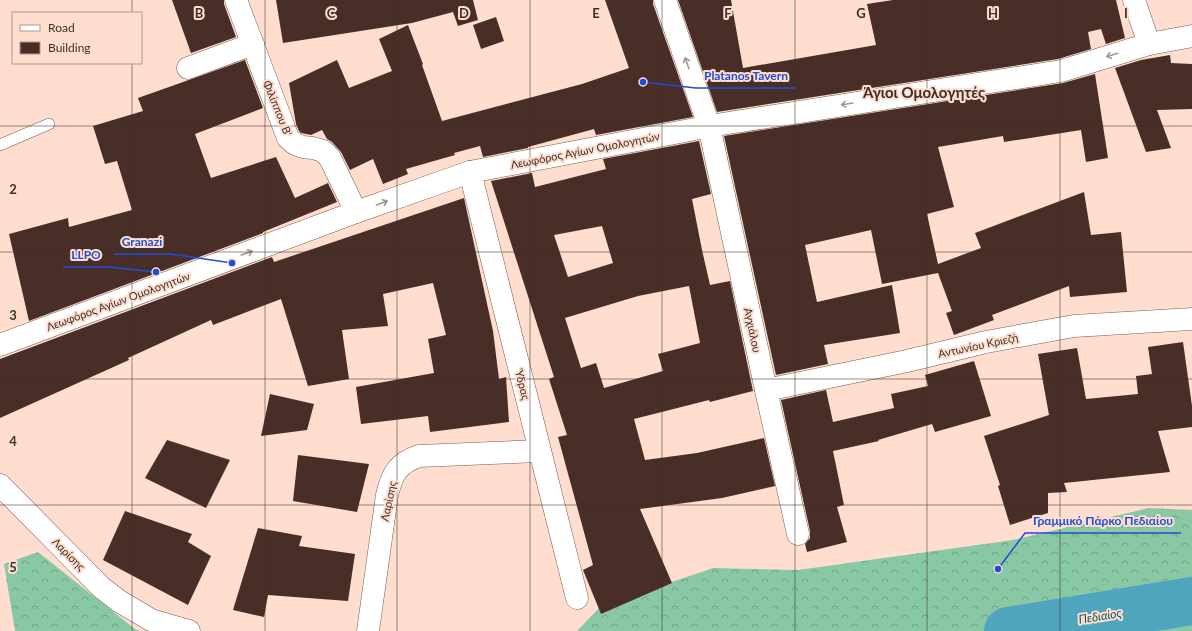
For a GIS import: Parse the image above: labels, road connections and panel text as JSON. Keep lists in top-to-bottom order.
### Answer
{
  "streets": {
    "street": [
      "Φιλίππου Β'",
      "Λεωφόρος Αγίων Ομολογητών",
      "Αγχιάλου",
      "Αντωνίου Κριεζή",
      "Ύδρας",
      "Λαρίσης"
    ]
  },
  "crossings": [
    ["Φιλίππου Β'", "Λεωφόρος Αγίων Ομολογητών"],
    ["Λεωφόρος Αγίων Ομολογητών", "Αγχιάλου"],
    ["Λεωφόρος Αγίων Ομολογητών", "Ύδρας"],
    ["Αγχιάλου", "Αντωνίου Κριεζή"],
    ["Ύδρας", "Λαρίσης"]
  ],
  "districts": ["Άγιοι Ομολογητές"],
  "water": ["Πεδιαίος"],
  "places": [
    "Platanos Tavern",
    "Granazi",
    "LLPO",
    "Γραμμικό Πάρκο Πεδιαίου"
  ],
  "legend": ["Road", "Building"],
  "grid": {
    "columns": [
      "B",
      "C",
      "D",
      "E",
      "F",
      "G",
      "H",
      "I"
    ],
    "rows": [
      "2",
      "3",
      "4",
      "5"
    ]
  }
}
